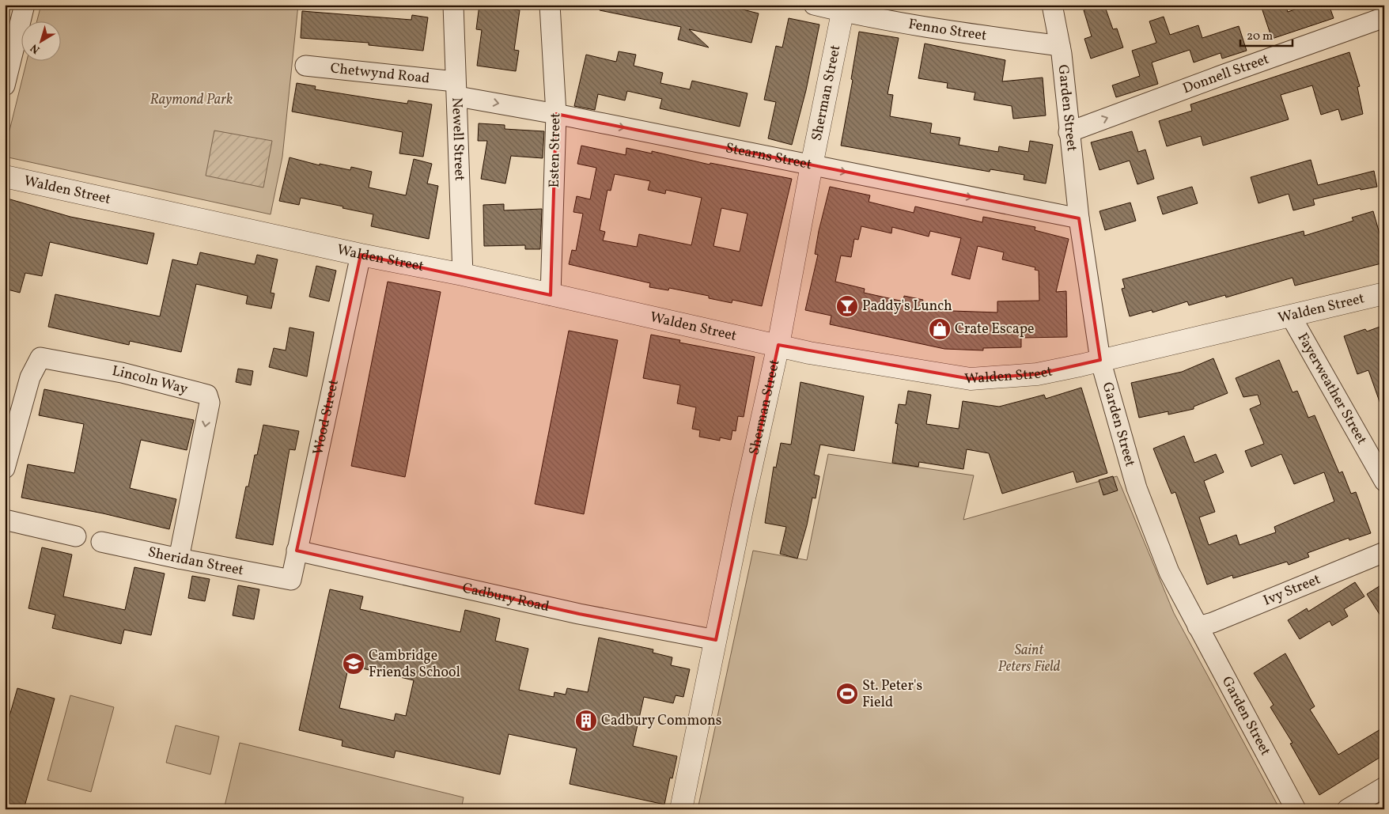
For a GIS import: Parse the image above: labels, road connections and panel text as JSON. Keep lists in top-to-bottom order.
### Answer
{
  "streets": {
    "street": [
      "Fenno Street",
      "Chetwynd Road",
      "Donnell Street",
      "Sherman Street",
      "Garden Street",
      "Newell Street",
      "Esten Street",
      "Stearns Street",
      "Walden Street",
      "Lincoln Way",
      "Fayerweather Street",
      "Wood Street",
      "Sheridan Street",
      "Ivy Street",
      "Cadbury Road"
    ]
  },
  "crossings": [
    ["Fenno Street", "Sherman Street"],
    ["Fenno Street", "Garden Street"],
    ["Chetwynd Road", "Newell Street"],
    ["Chetwynd Road", "Stearns Street"],
    ["Donnell Street", "Garden Street"],
    ["Sherman Street", "Stearns Street"],
    ["Sherman Street", "Walden Street"],
    ["Sherman Street", "Cadbury Road"],
    ["Garden Street", "Stearns Street"],
    ["Garden Street", "Walden Street"],
    ["Garden Street", "Ivy Street"],
    ["Newell Street", "Stearns Street"],
    ["Newell Street", "Walden Street"],
    ["Esten Street", "Stearns Street"],
    ["Esten Street", "Walden Street"],
    ["Walden Street", "Fayerweather Street"],
    ["Walden Street", "Wood Street"],
    ["Lincoln Way", "Sheridan Street"],
    ["Wood Street", "Sheridan Street"],
    ["Wood Street", "Cadbury Road"]
  ],
  "one_way": ["Donnell Street", "Stearns Street"],
  "parks": ["Raymond Park", "Saint Peters Field"],
  "places": {
    "bar": ["Paddy's Lunch"],
    "shop": ["Crate Escape"],
    "school or university": ["Cambridge Friends School"],
    "sports": ["St. Peter's Field"],
    "building": ["Cadbury Commons"]
  },
  "scale_bar": "20 m",
  "north": "bottom left"
}
